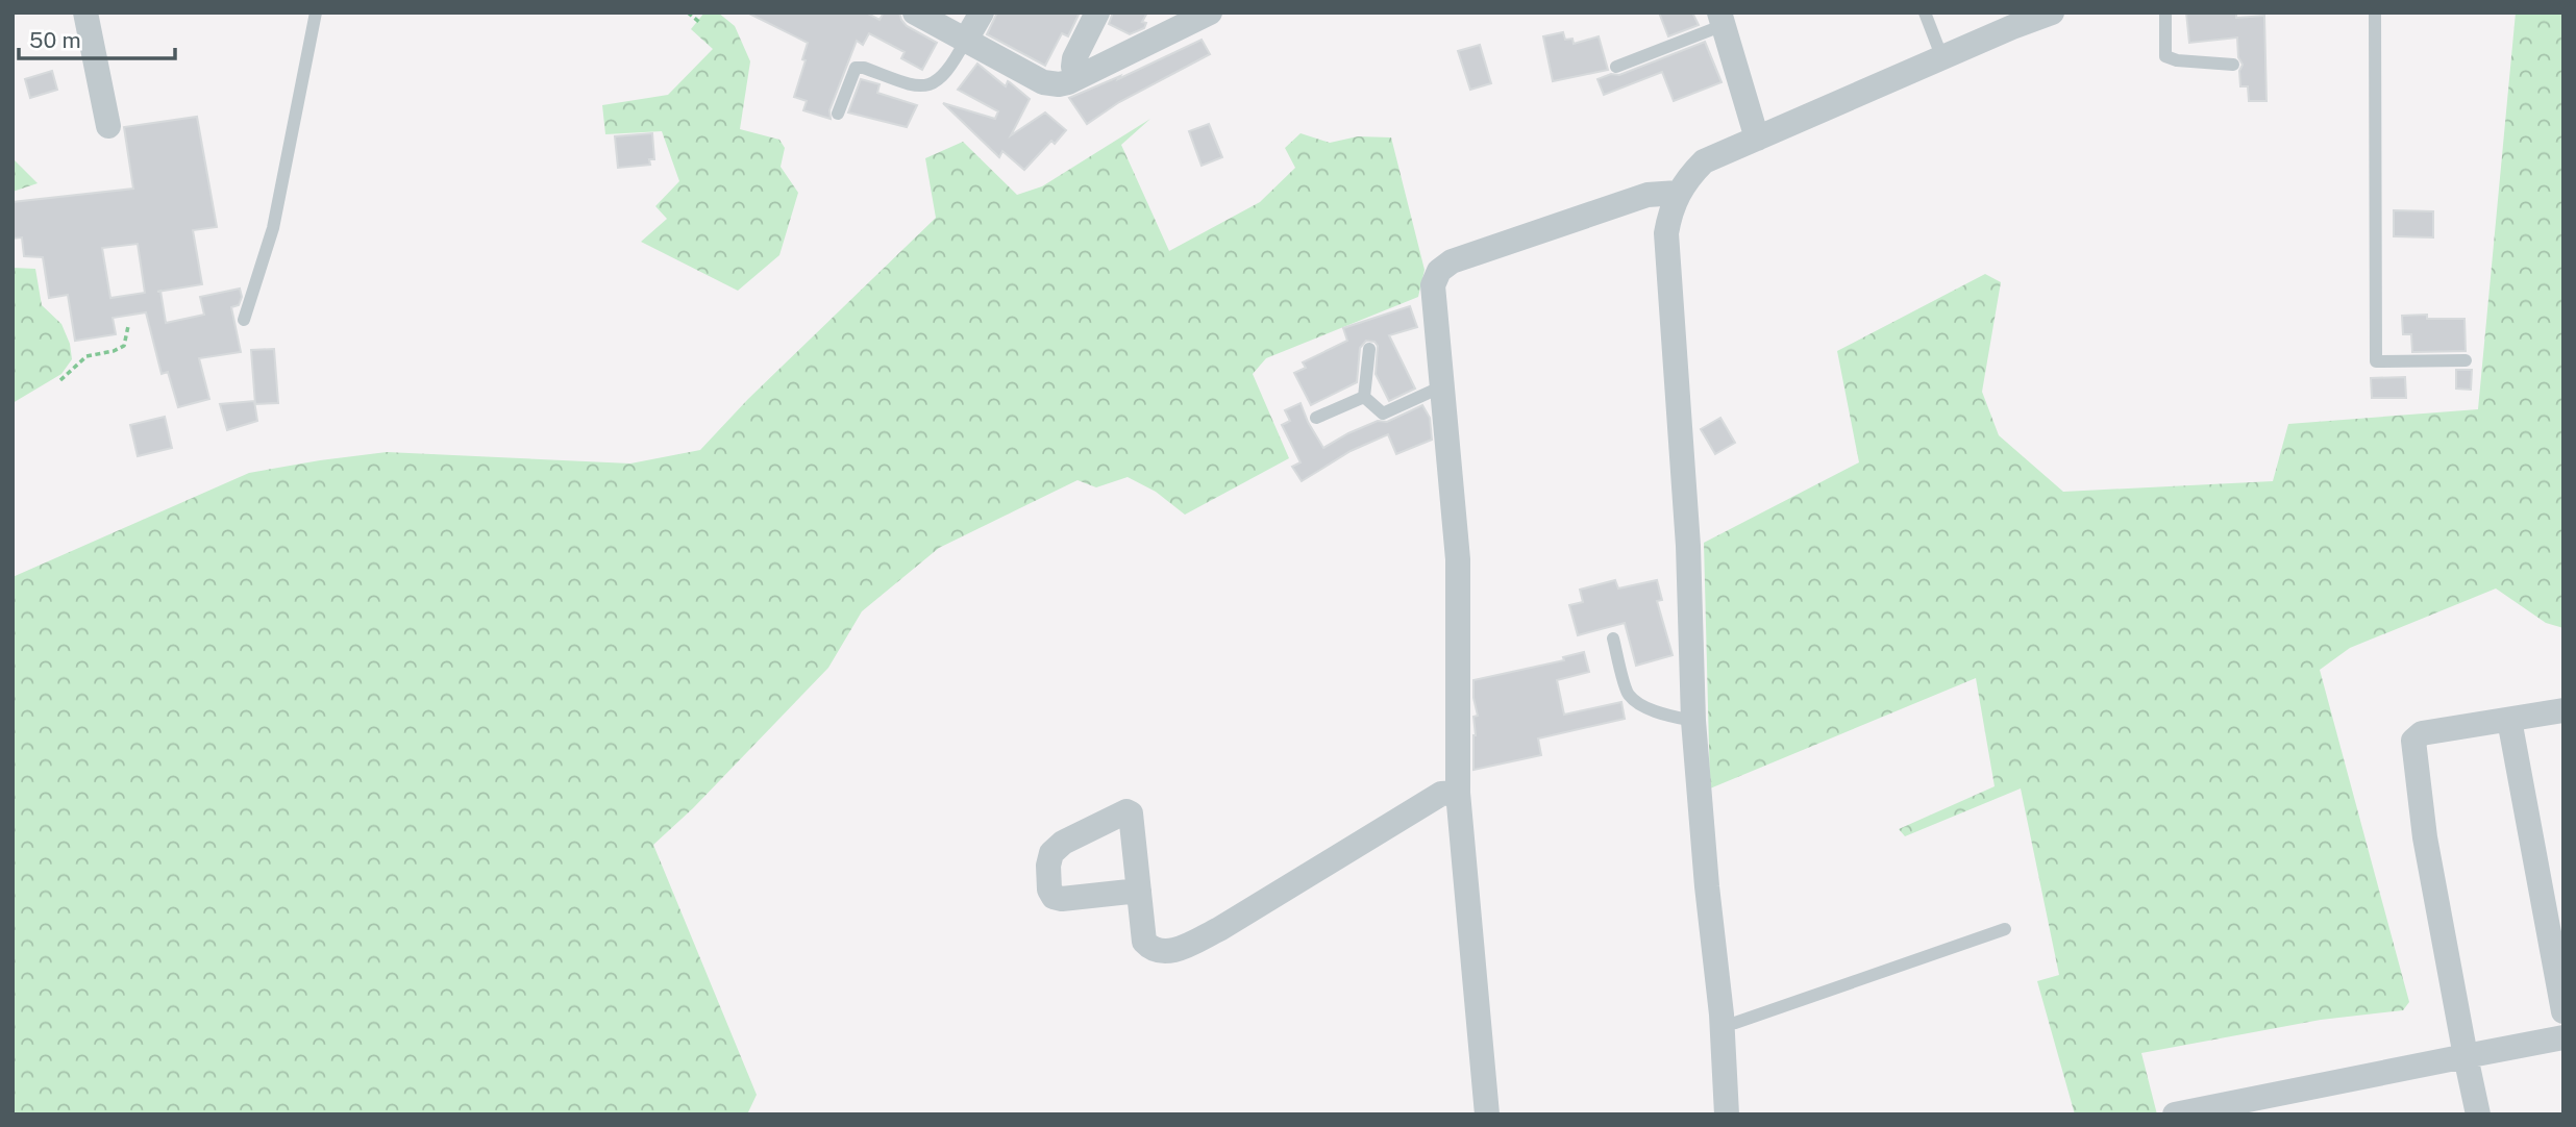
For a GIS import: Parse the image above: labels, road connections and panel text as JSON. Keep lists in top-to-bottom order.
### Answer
{
  "scale_bar": "50 m"
}
